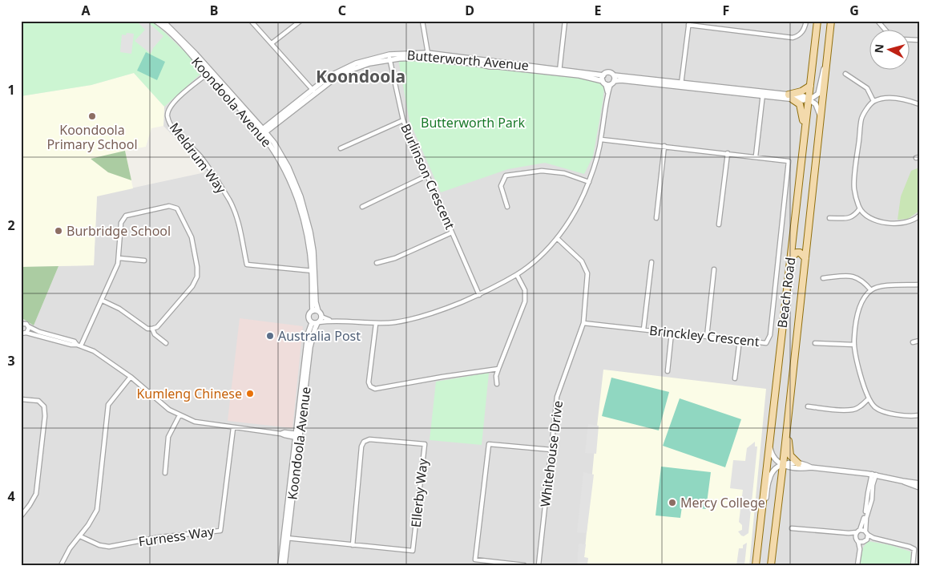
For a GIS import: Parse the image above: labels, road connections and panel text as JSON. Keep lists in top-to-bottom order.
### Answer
{
  "streets": {
    "main road": ["Beach Road"],
    "street": [
      "Butterworth Avenue",
      "Koondoola Avenue",
      "Meldrum Way",
      "Burlinson Crescent",
      "Brinckley Crescent",
      "Whitehouse Drive",
      "Ellerby Way",
      "Furness Way"
    ]
  },
  "crossings": [
    ["Butterworth Avenue", "Koondoola Avenue"],
    ["Butterworth Avenue", "Burlinson Crescent"],
    ["Koondoola Avenue", "Meldrum Way"],
    ["Koondoola Avenue", "Ellerby Way"],
    ["Brinckley Crescent", "Whitehouse Drive"]
  ],
  "districts": ["Koondoola"],
  "parks": ["Butterworth Park"],
  "places": [
    "Koondoola Primary School",
    "Burbridge School",
    "Australia Post",
    "Kumleng Chinese",
    "Mercy College"
  ],
  "north": "left",
  "grid": {
    "columns": [
      "A",
      "B",
      "C",
      "D",
      "E",
      "F",
      "G"
    ],
    "rows": [
      "1",
      "2",
      "3",
      "4"
    ]
  }
}
